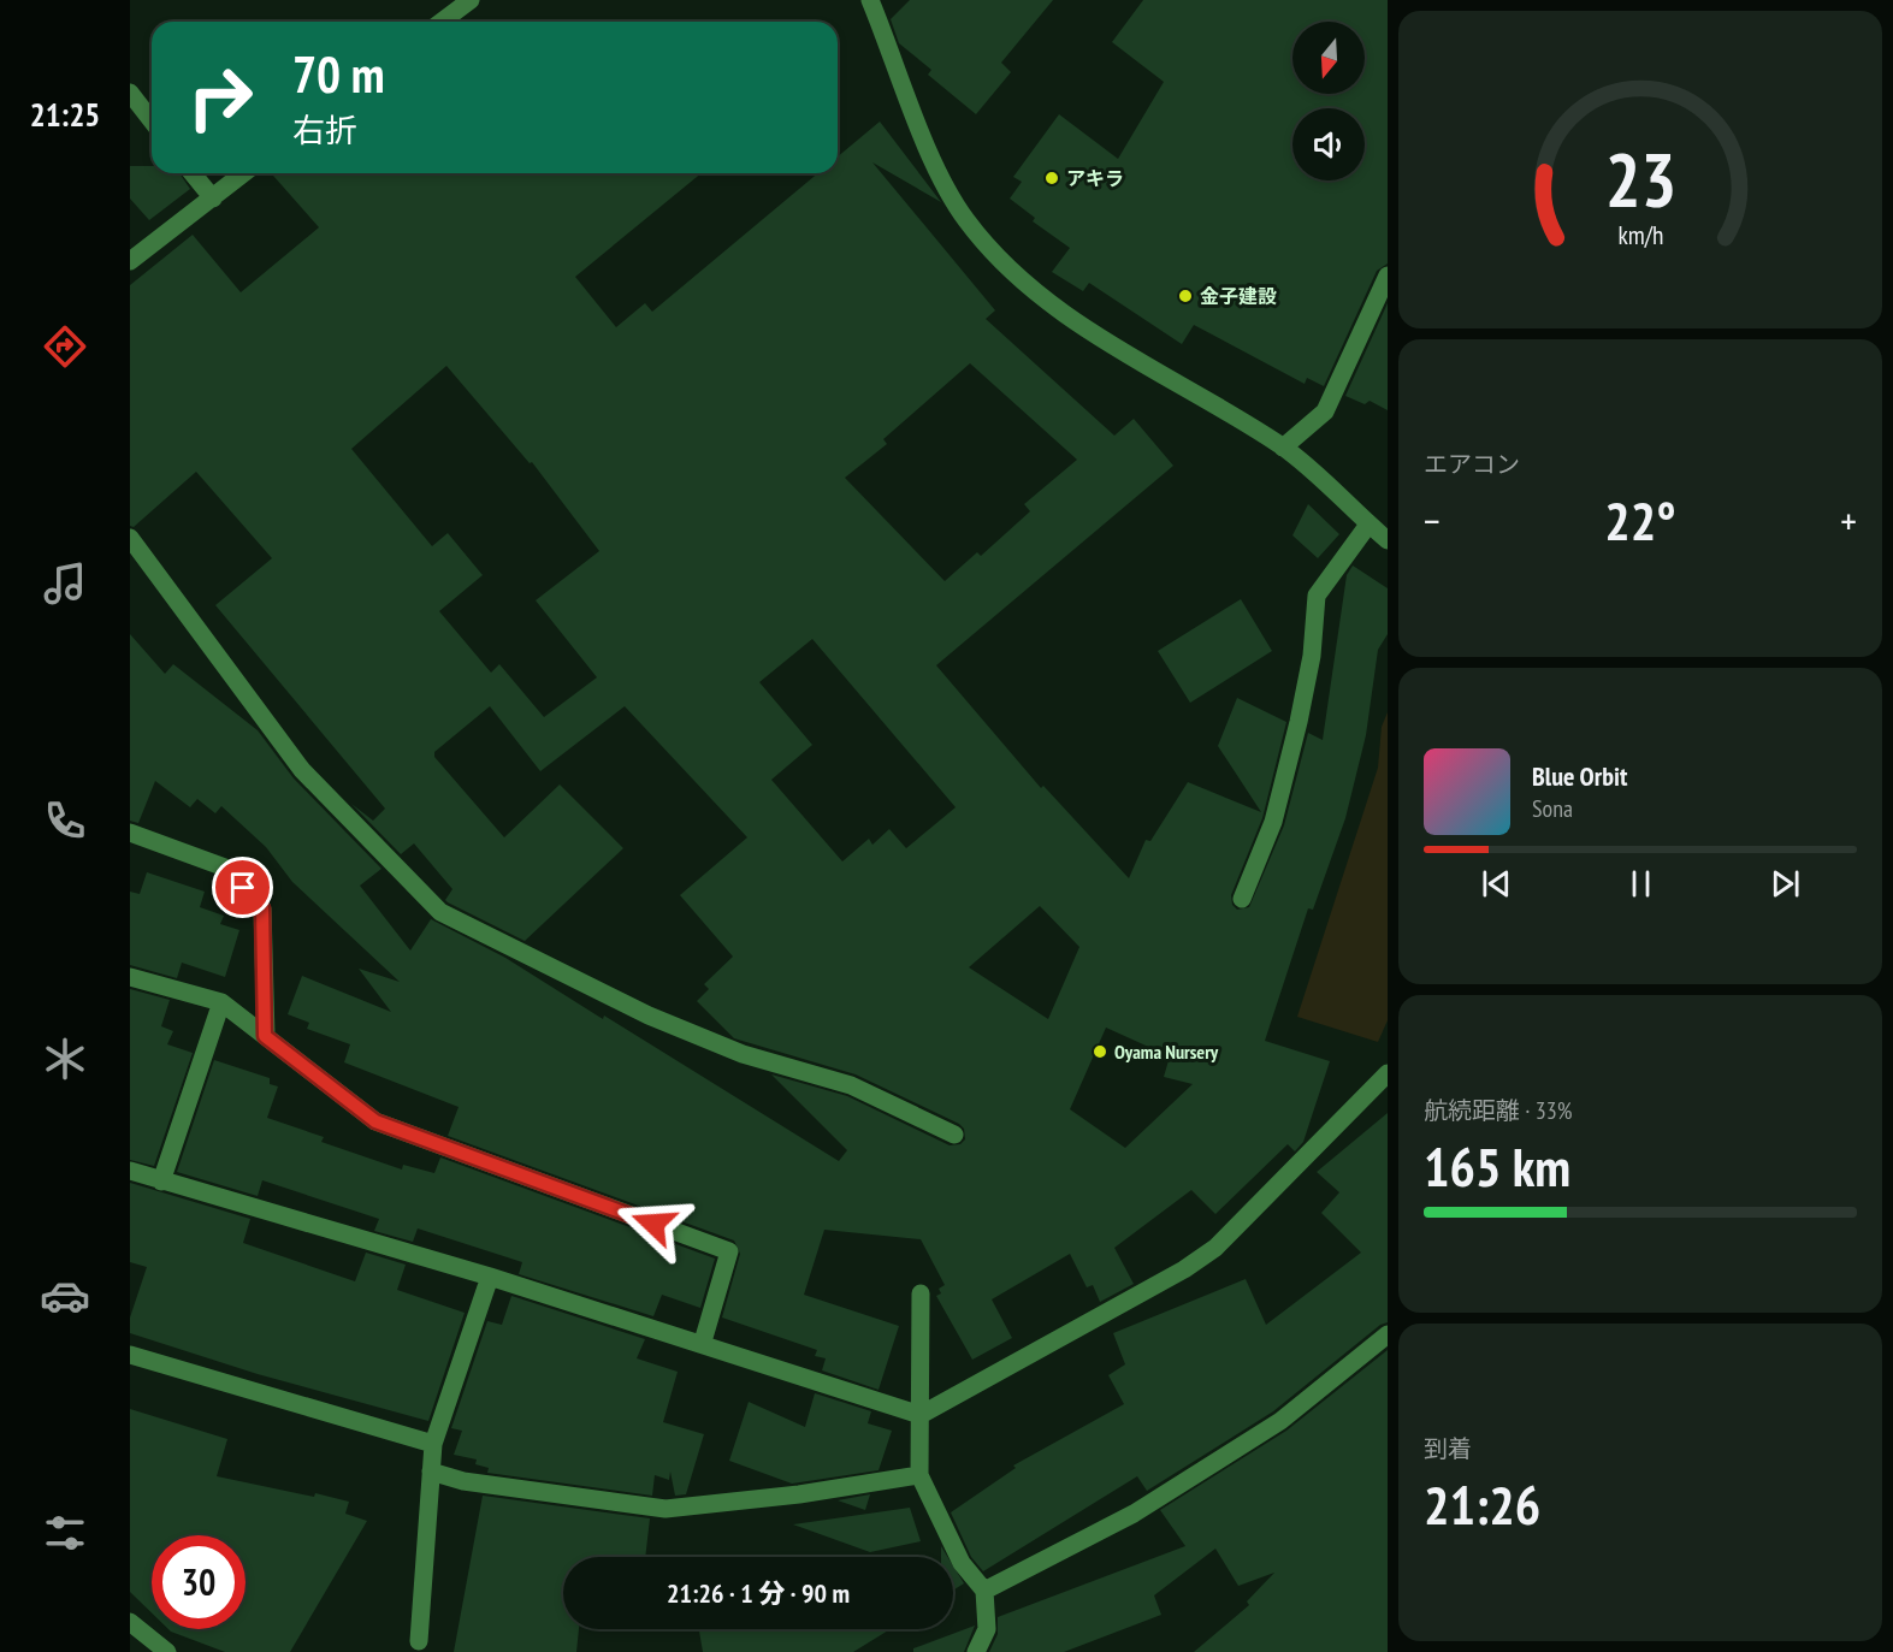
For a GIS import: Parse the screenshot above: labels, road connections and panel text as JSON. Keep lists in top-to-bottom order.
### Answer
{
  "places": ["アキラ", "金子建設", "Oyama Nursery"],
  "north": "bottom",
  "page": {
    "tabs": "21:25",
    "turn": ["70 m", "右折"],
    "tile": [
      "エアコン",
      ["航続距離 · 33%", "165 km"],
      ["到着", "21:26"]
    ],
    "heat": ["−", "22°", "+"],
    "song": ["Blue Orbit", "Sona"],
    "limit": "30",
    "trip": "21:26 · 1 分 · 90 m",
    "gauge": ["23", "km/h"]
  }
}
